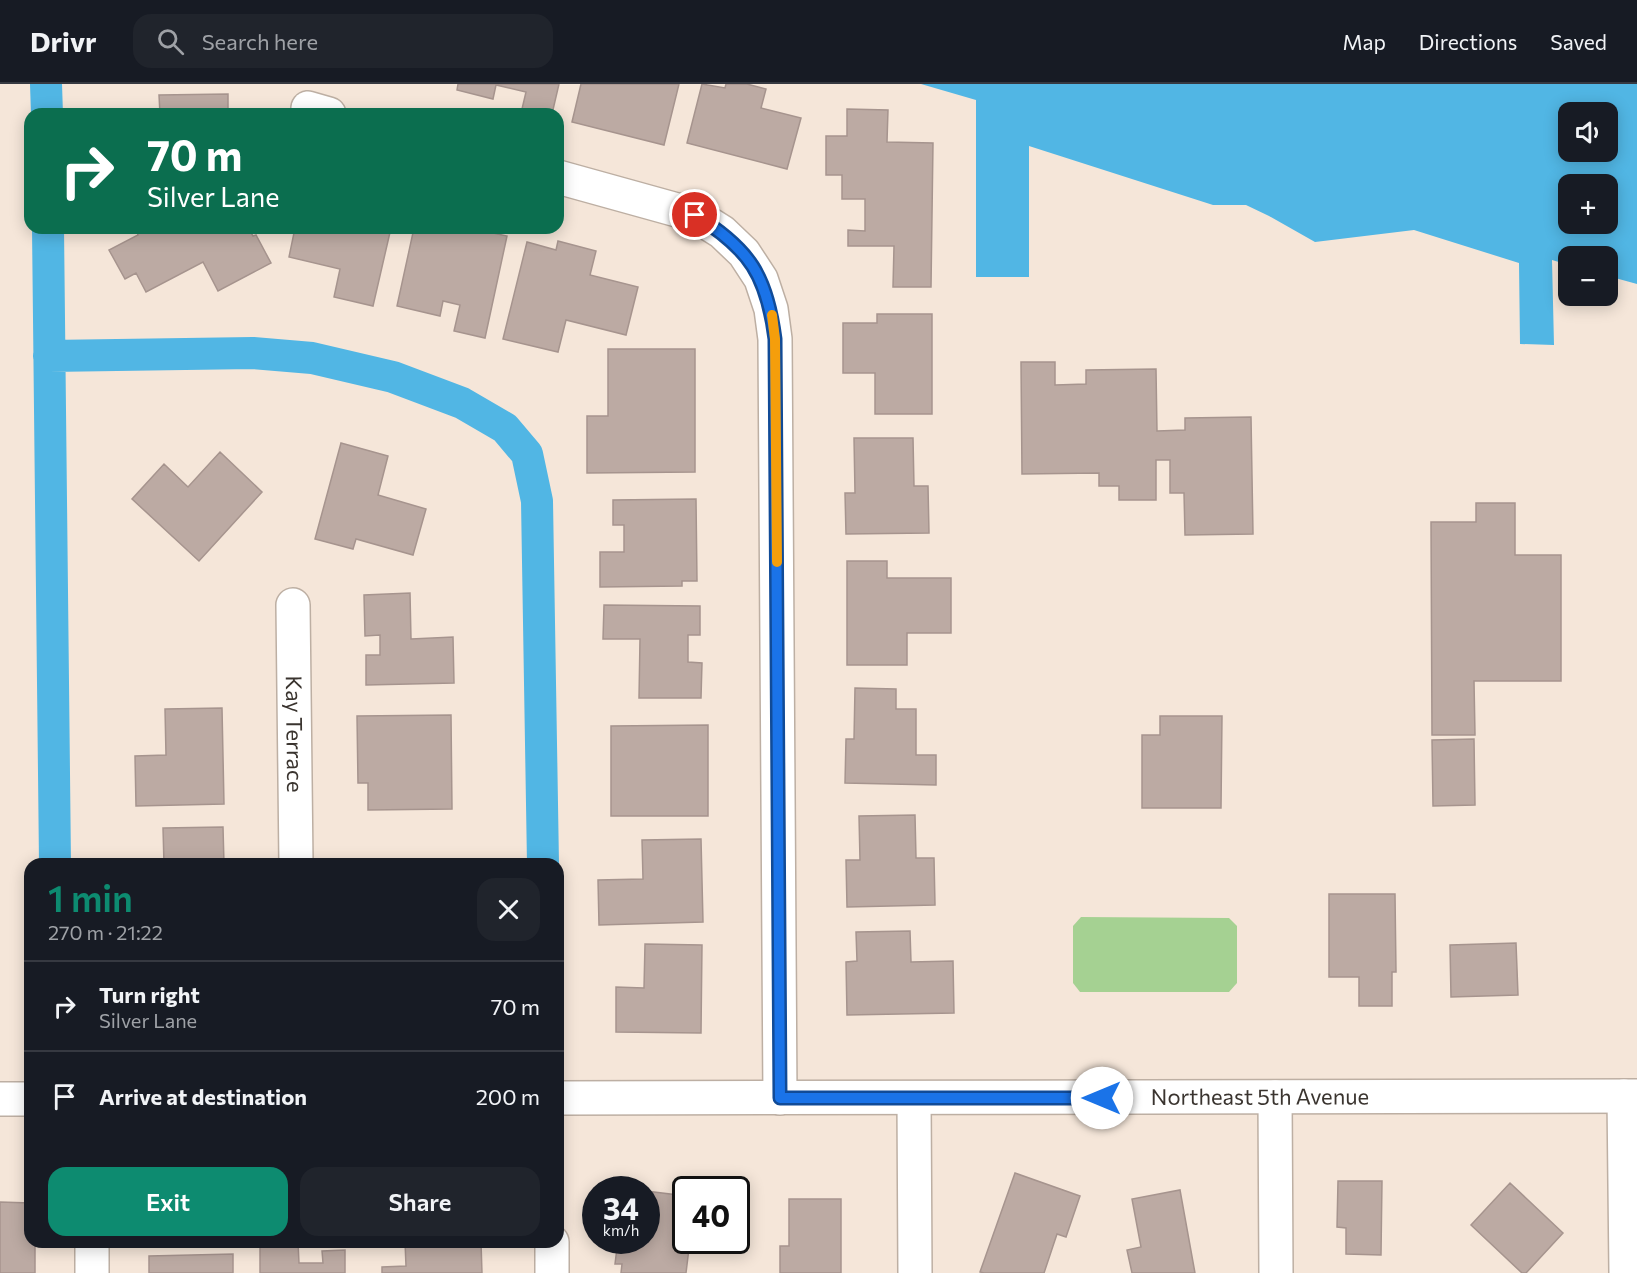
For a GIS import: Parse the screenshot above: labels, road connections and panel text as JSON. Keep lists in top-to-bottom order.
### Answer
{
  "streets": {
    "street": ["Kay Terrace", "Northeast 5th Avenue"]
  },
  "page": {
    "header": "Drivr",
    "search": "Search here",
    "nav": ["Map", "Directions", "Saved"],
    "map_buttons": ["+", "−"],
    "turn": ["70 m", "Silver Lane"],
    "heading": ["1 min", "270 m · 21:22"],
    "list": [
      {
        "name": "Turn right",
        "note": "Silver Lane",
        "value": "70 m"
      },
      {
        "name": "Arrive at destination",
        "value": "200 m"
      }
    ],
    "buttons": ["Exit", "Share"],
    "speed": "34 km/h",
    "limit": "40"
  }
}
